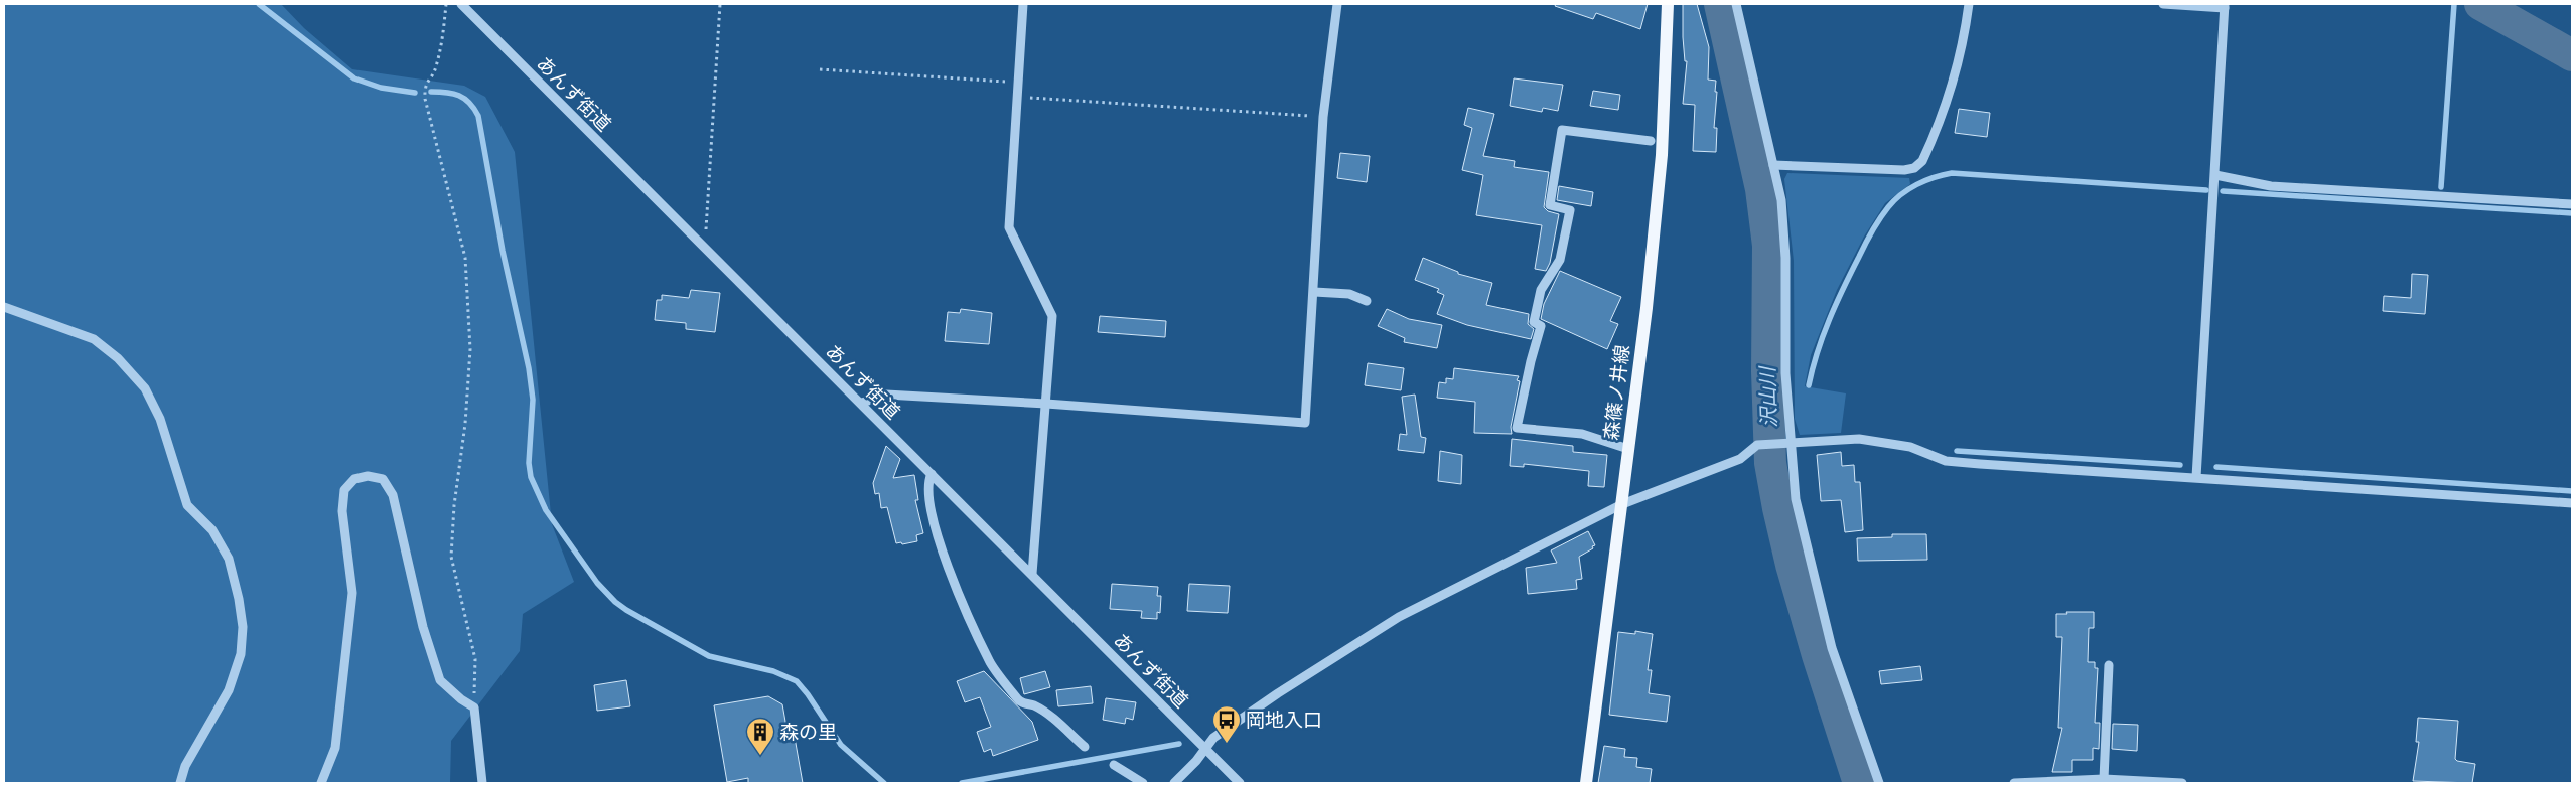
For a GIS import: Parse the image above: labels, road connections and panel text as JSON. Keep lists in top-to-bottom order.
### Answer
{
  "streets": {
    "main road": ["森篠ノ井線"],
    "street": ["あんず街道"]
  },
  "water": ["沢山川"],
  "places": {
    "bus stop": ["岡地入口"],
    "building": ["森の里"]
  }
}
